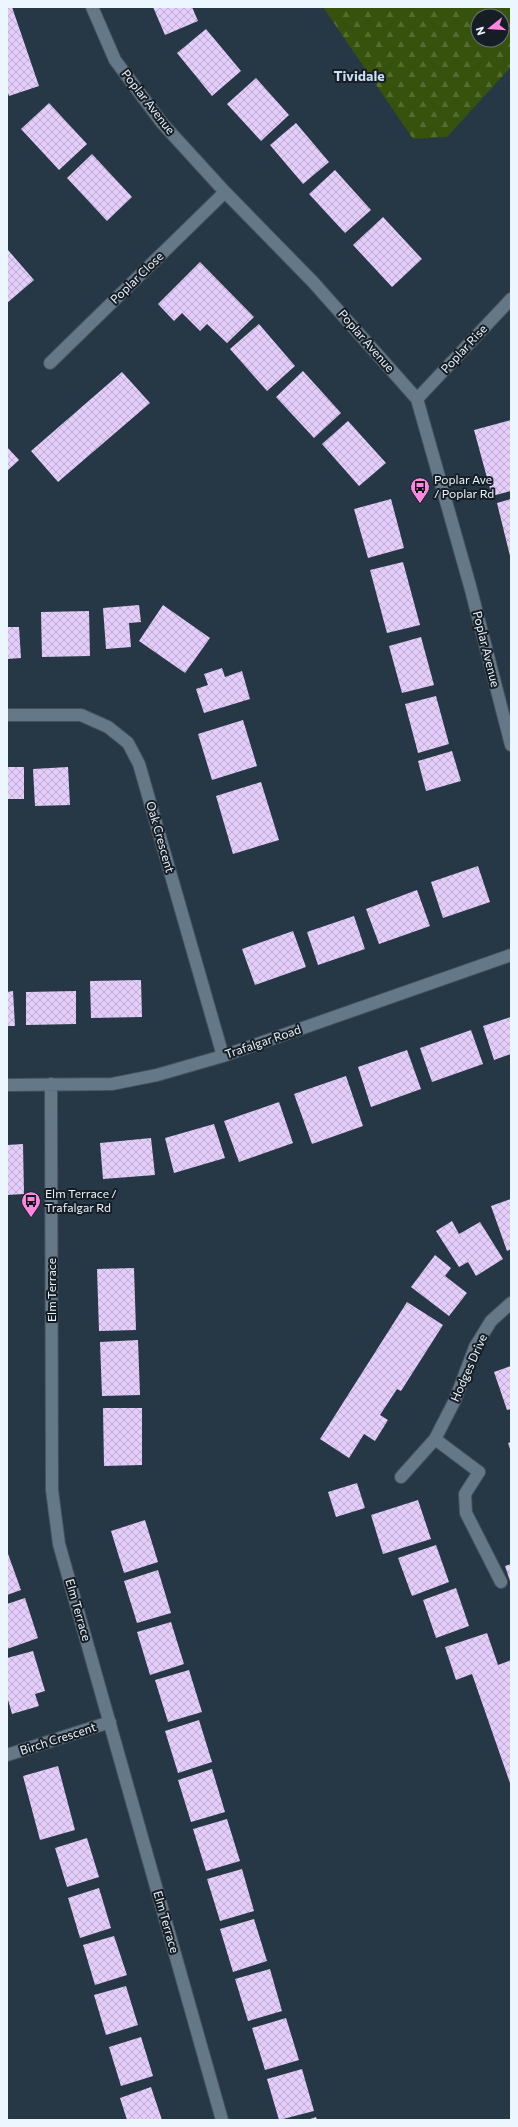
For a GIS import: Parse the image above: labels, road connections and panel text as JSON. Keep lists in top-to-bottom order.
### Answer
{
  "streets": {
    "street": [
      "Poplar Avenue",
      "Poplar Close",
      "Poplar Rise",
      "Oak Crescent",
      "Trafalgar Road",
      "Elm Terrace",
      "Hodges Drive",
      "Birch Crescent"
    ]
  },
  "crossings": [
    ["Poplar Avenue", "Poplar Close"],
    ["Poplar Avenue", "Poplar Rise"],
    ["Oak Crescent", "Trafalgar Road"],
    ["Trafalgar Road", "Elm Terrace"],
    ["Elm Terrace", "Birch Crescent"]
  ],
  "districts": ["Tividale"],
  "places": {
    "bus stop": ["Poplar Ave / Poplar Rd", "Elm Terrace / Trafalgar Rd"]
  },
  "north": "left"
}
